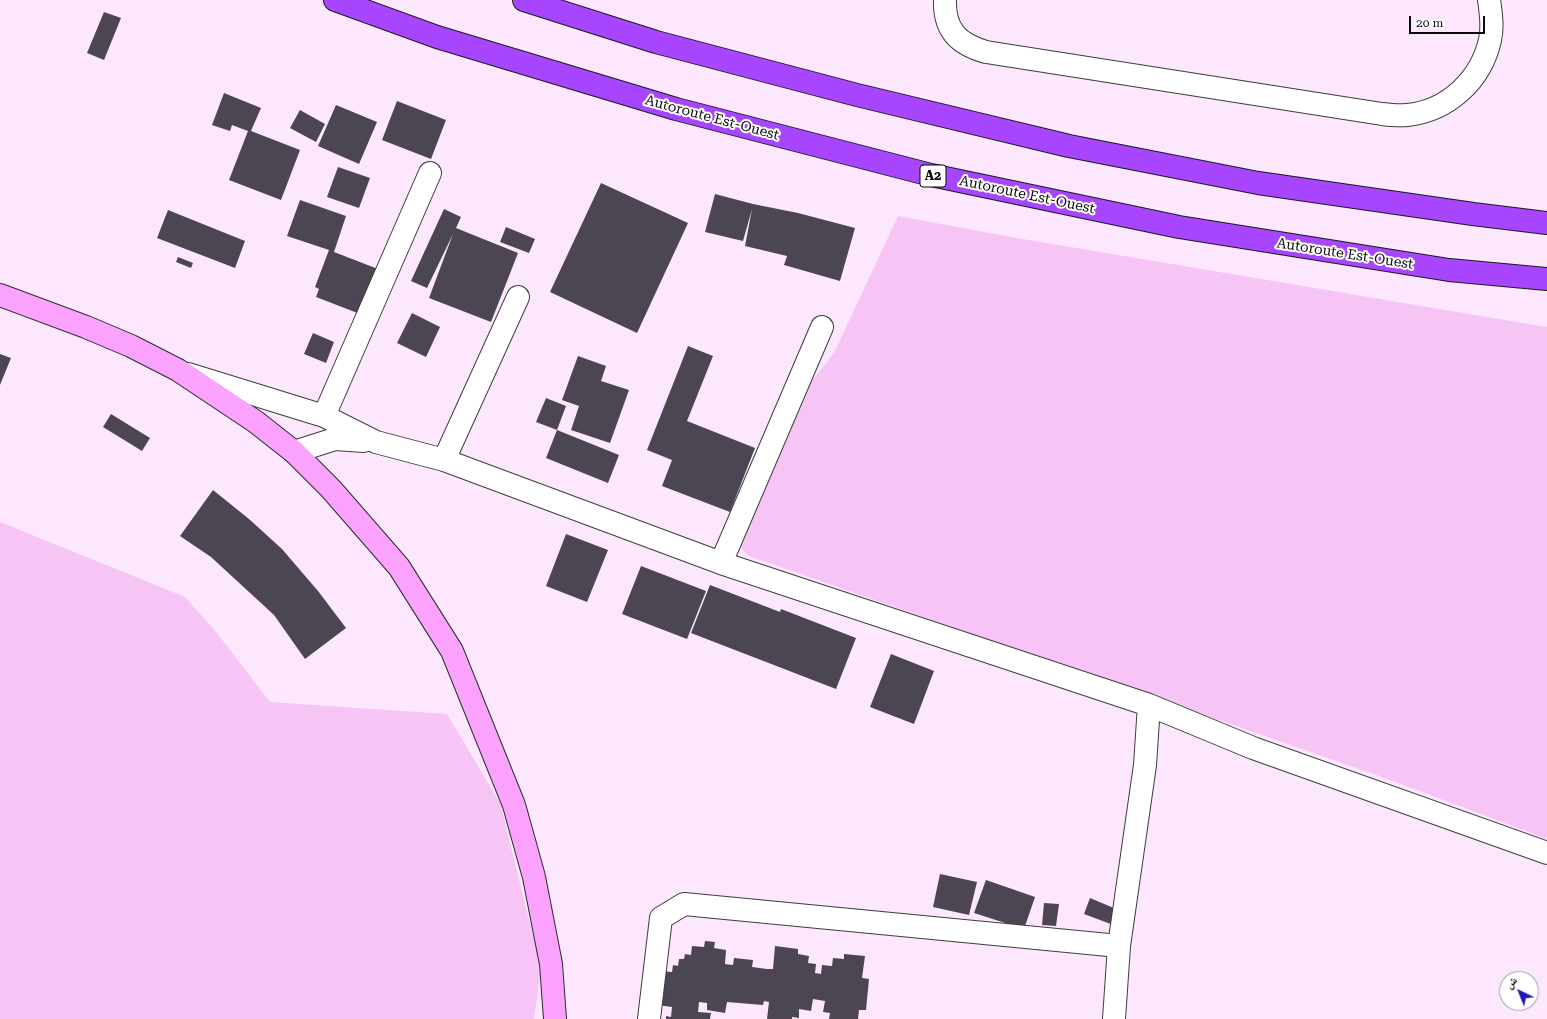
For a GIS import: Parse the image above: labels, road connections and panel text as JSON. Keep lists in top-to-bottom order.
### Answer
{
  "streets": {
    "highway": ["Autoroute Est-Ouest", "A2"]
  },
  "scale_bar": "20 m",
  "north": "top left"
}
